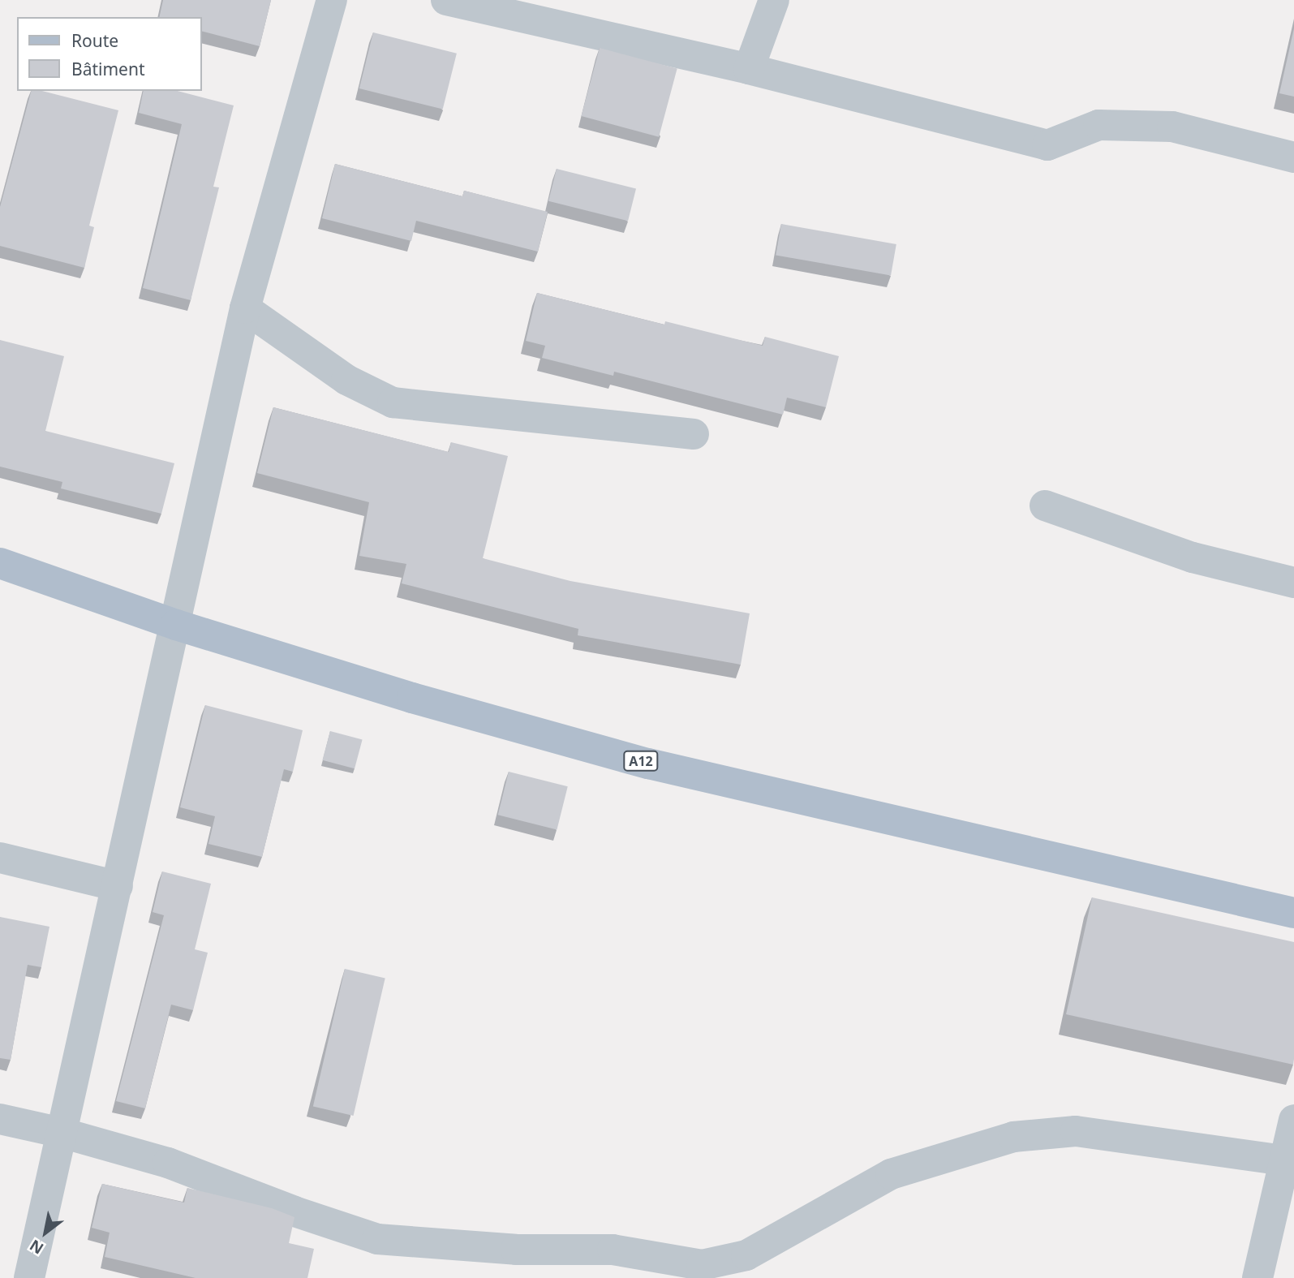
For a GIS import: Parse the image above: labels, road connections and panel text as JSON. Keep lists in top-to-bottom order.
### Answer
{
  "streets": {
    "main road": ["A12"]
  },
  "legend": ["Route", "Bâtiment"],
  "north": "bottom left"
}
